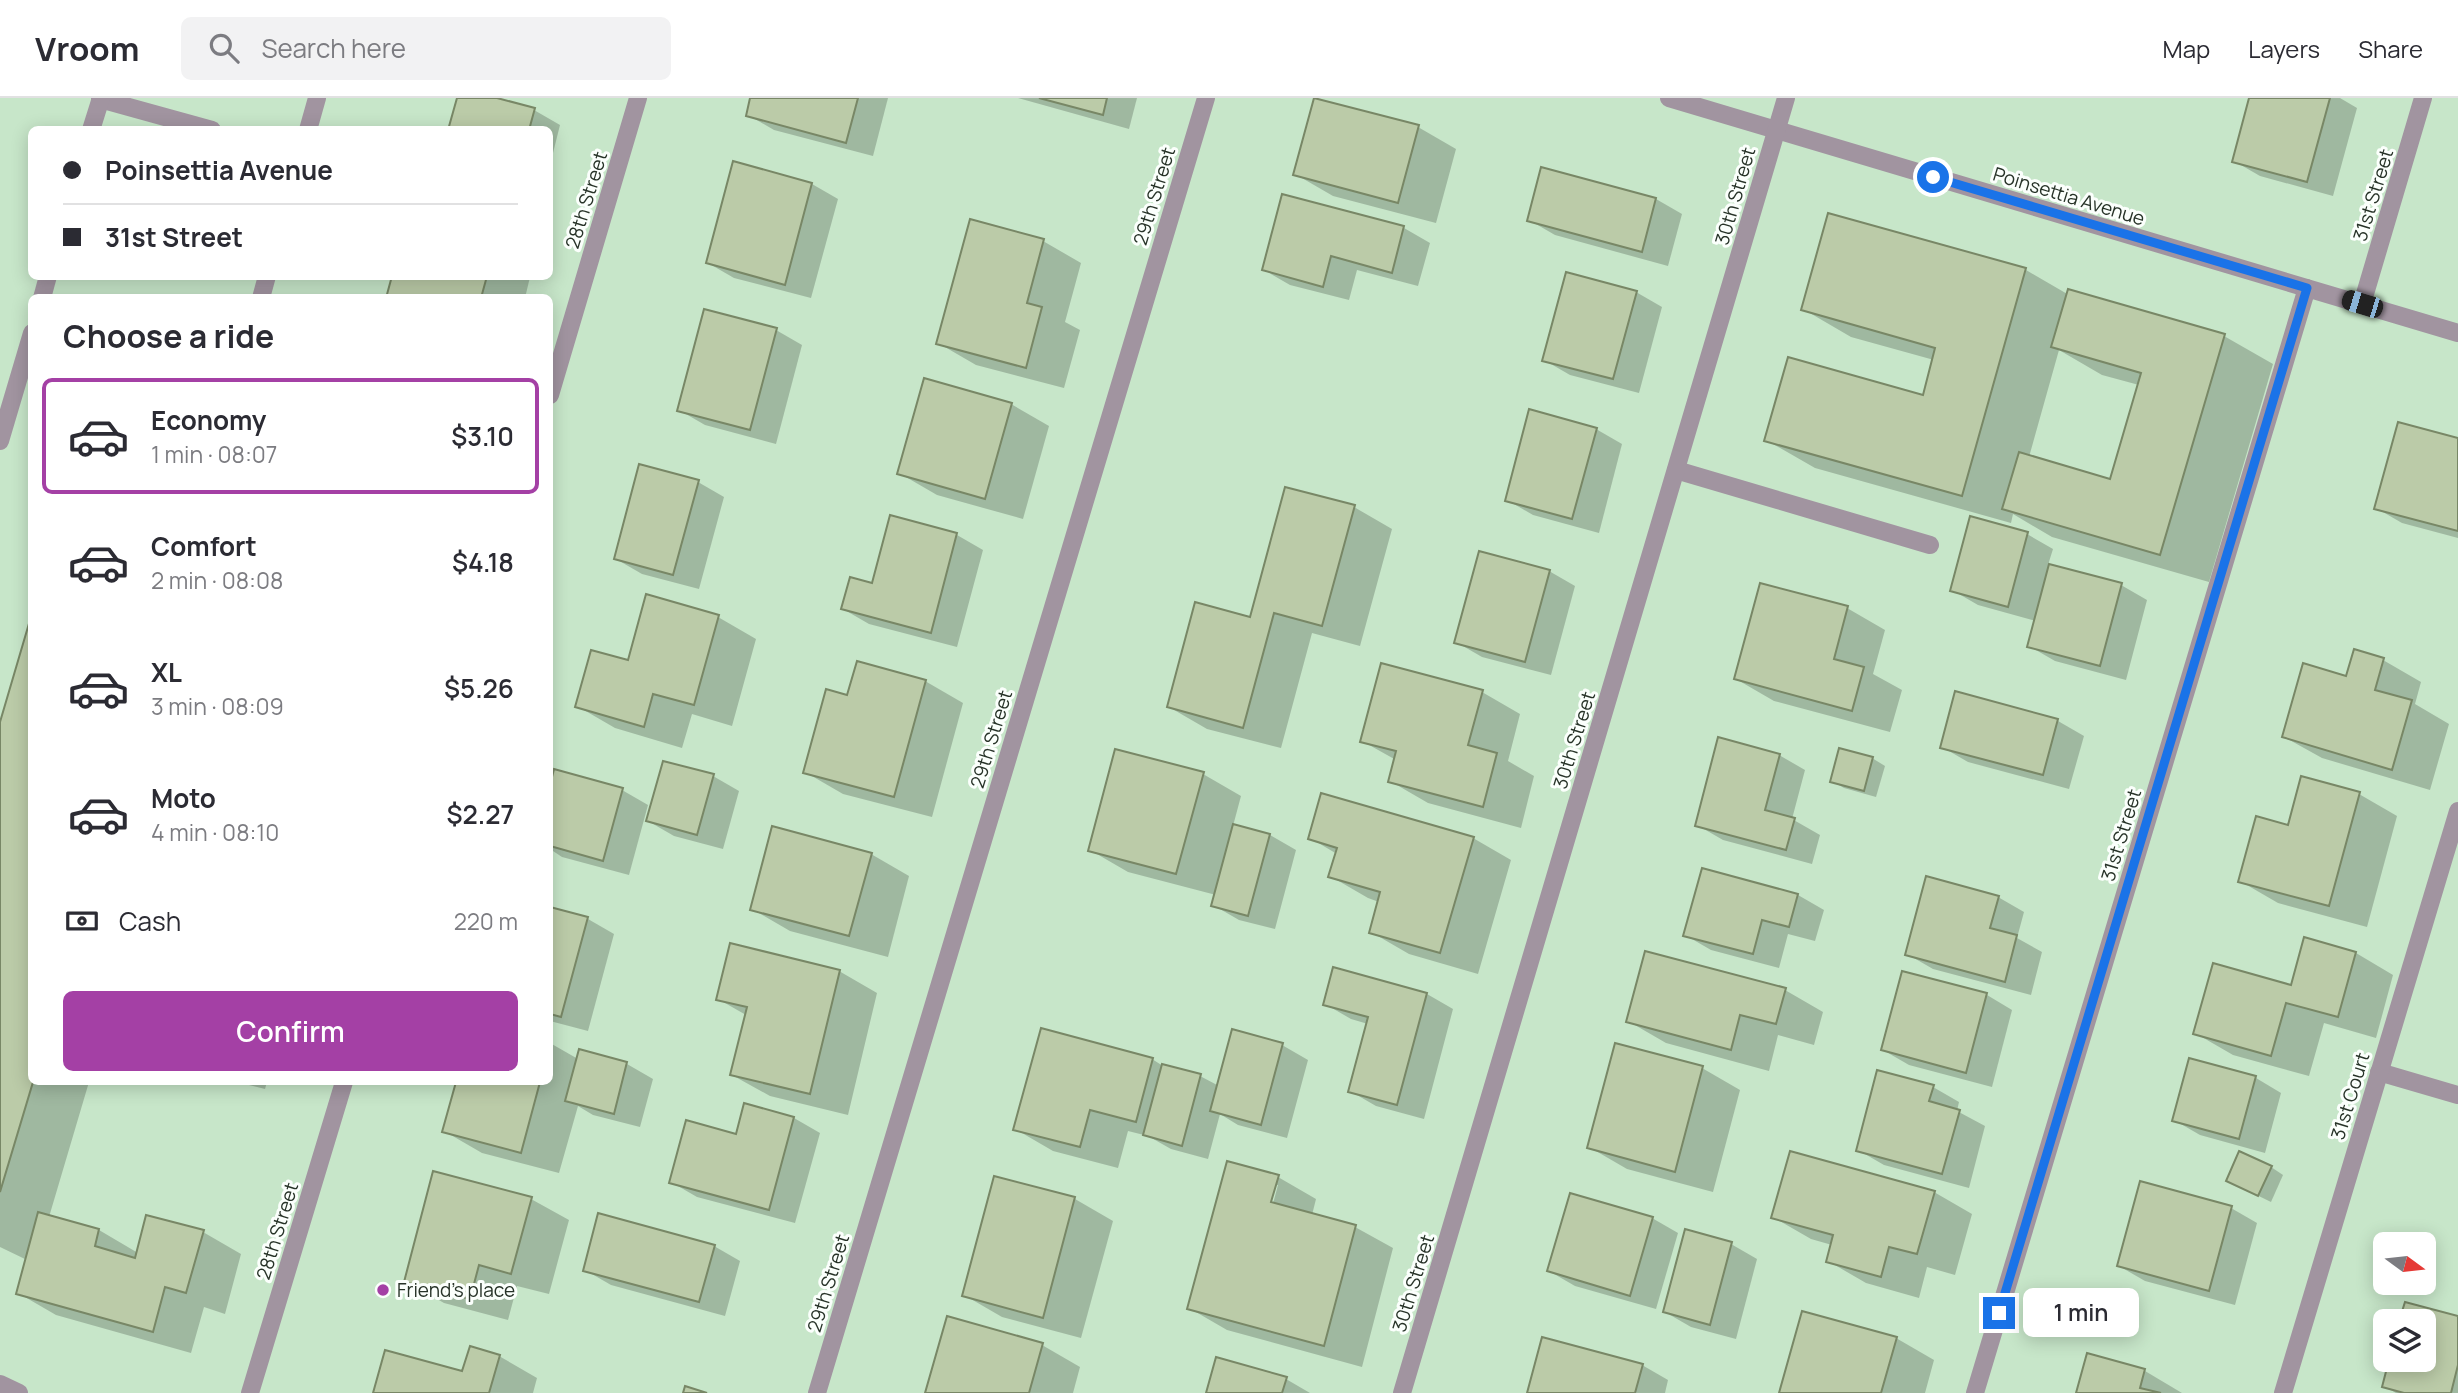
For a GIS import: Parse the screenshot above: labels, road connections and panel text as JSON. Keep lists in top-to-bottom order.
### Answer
{
  "streets": {
    "street": [
      "31st Street",
      "29th Street",
      "30th Street",
      "Poinsettia Avenue",
      "28th Street",
      "31st Court"
    ]
  },
  "crossings": [
    ["31st Street", "Poinsettia Avenue"],
    ["30th Street", "Poinsettia Avenue"]
  ],
  "places": ["Friend's place"],
  "north": "right",
  "page": {
    "header": "Vroom",
    "search": "Search here",
    "nav": ["Map", "Layers", "Share"],
    "banner": ["Poinsettia Avenue", "31st Street"],
    "heading": "Choose a ride",
    "list": [
      {
        "name": "Economy",
        "note": "1 min · 08:07",
        "value": "$3.10"
      },
      {
        "name": "Comfort",
        "note": "2 min · 08:08",
        "value": "$4.18"
      },
      {
        "name": "XL",
        "note": "3 min · 08:09",
        "value": "$5.26"
      },
      {
        "name": "Moto",
        "note": "4 min · 08:10",
        "value": "$2.27"
      }
    ],
    "pay": ["Cash", "220 m"],
    "buttons": "Confirm",
    "bubble": "1 min"
  }
}
